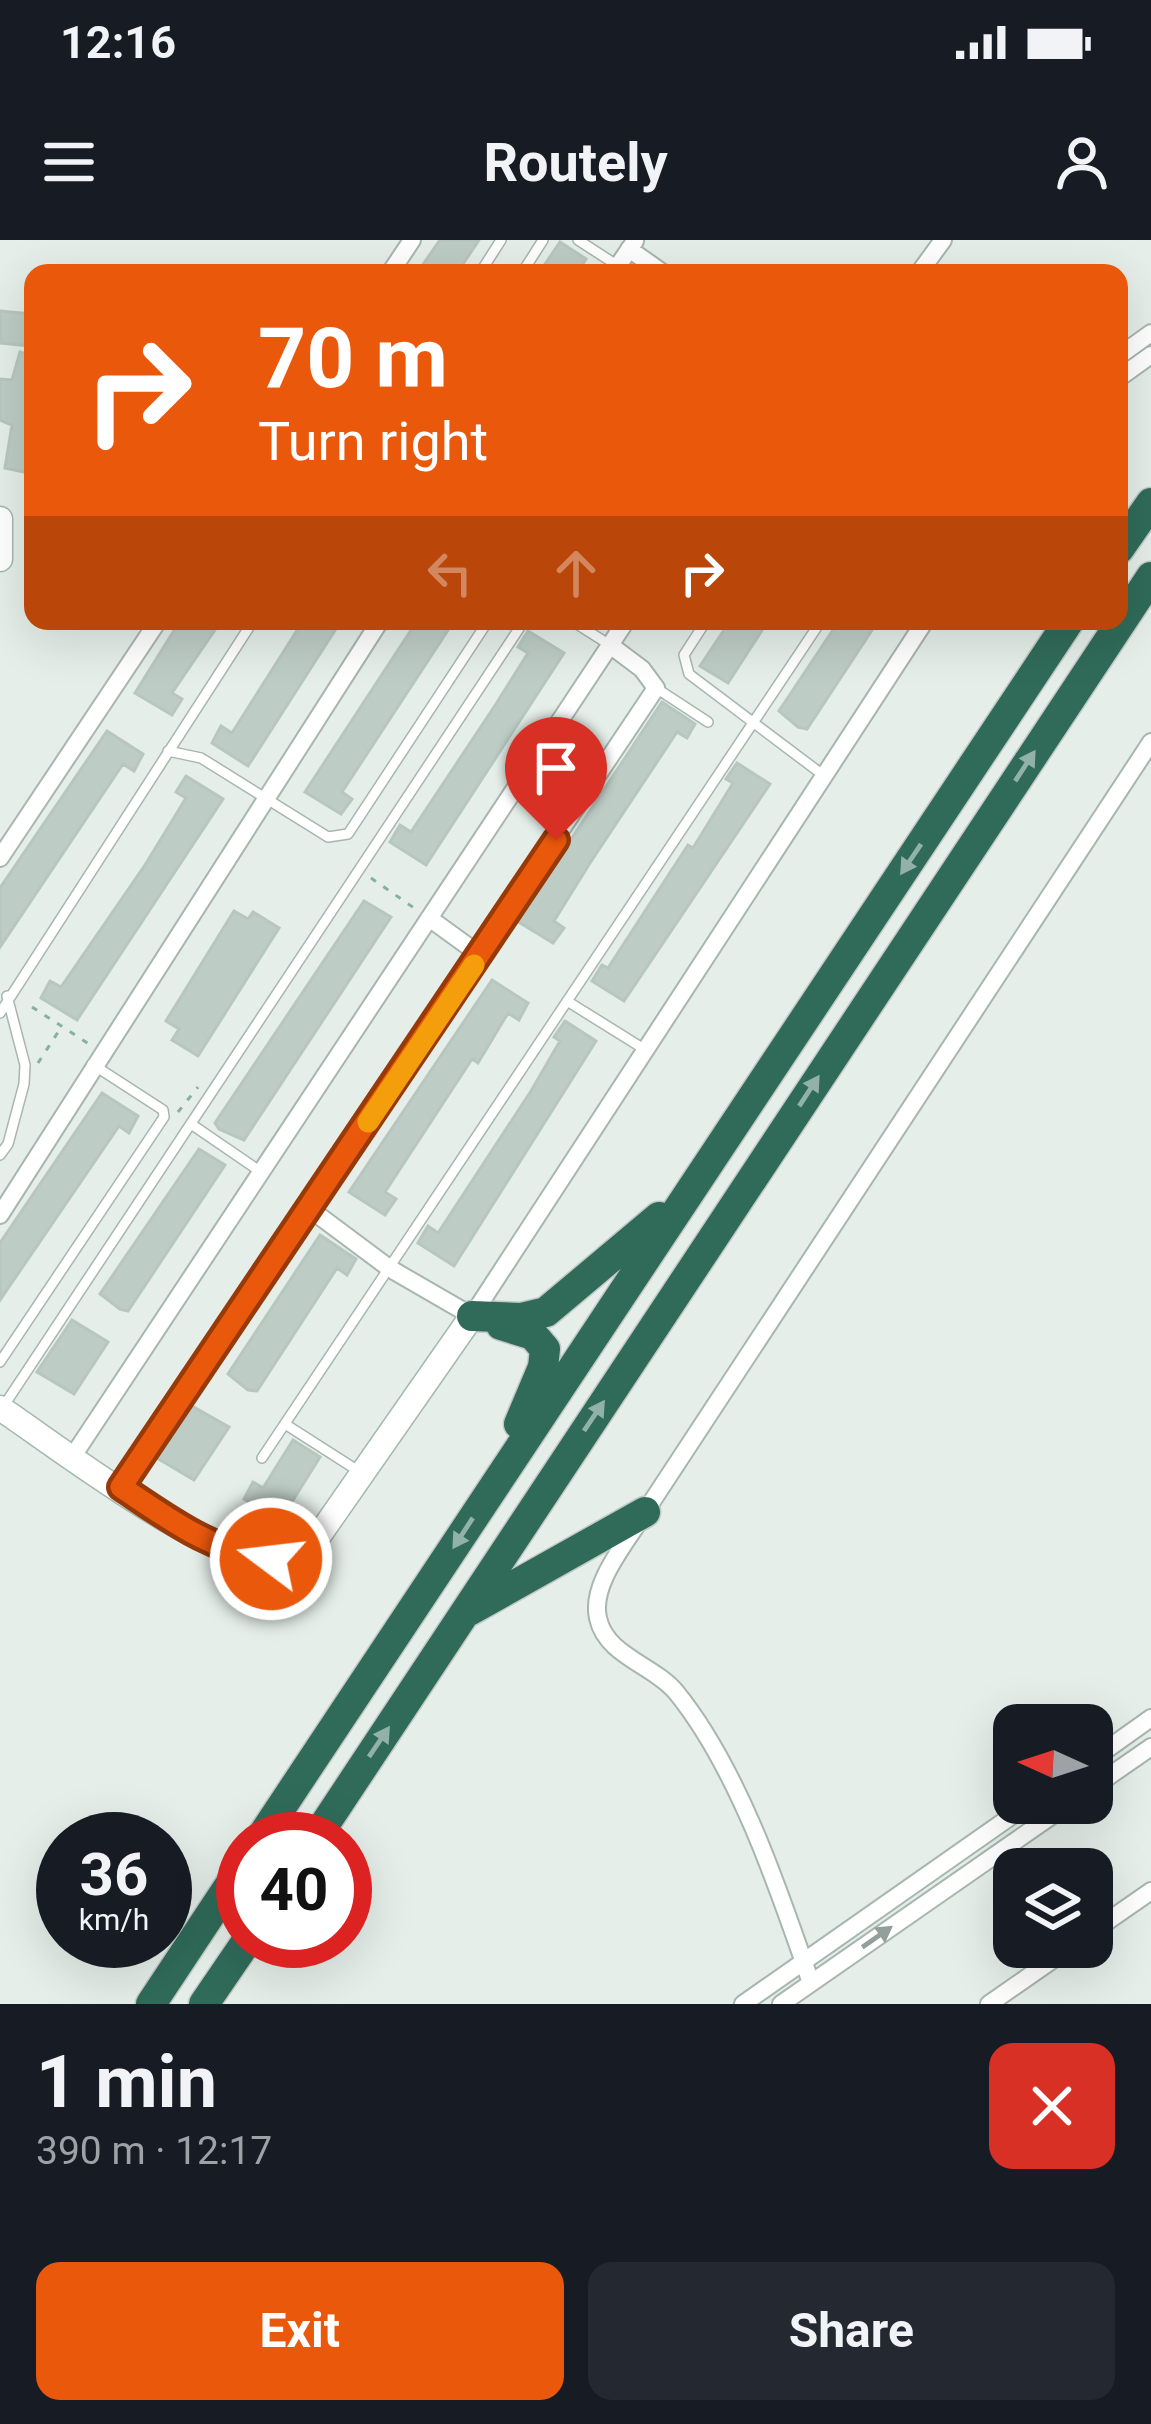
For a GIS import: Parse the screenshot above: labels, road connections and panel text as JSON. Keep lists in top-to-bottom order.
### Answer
{
  "north": "left",
  "page": {
    "status": "12:16",
    "header": "Routely",
    "turn": ["70 m", "Turn right"],
    "speed": "36 km/h",
    "limit": "40",
    "heading": ["1 min", "390 m · 12:17"],
    "buttons": ["Exit", "Share"]
  }
}
